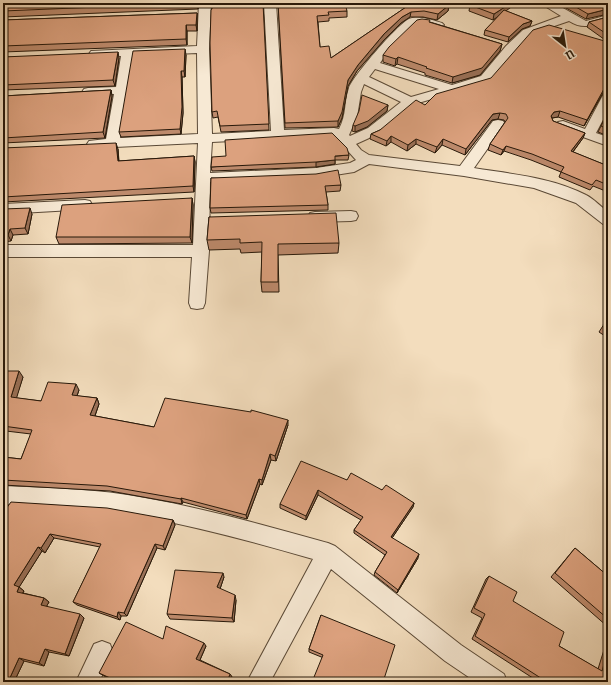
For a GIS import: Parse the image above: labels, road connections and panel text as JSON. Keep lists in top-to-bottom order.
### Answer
{
  "north": "bottom right"
}
